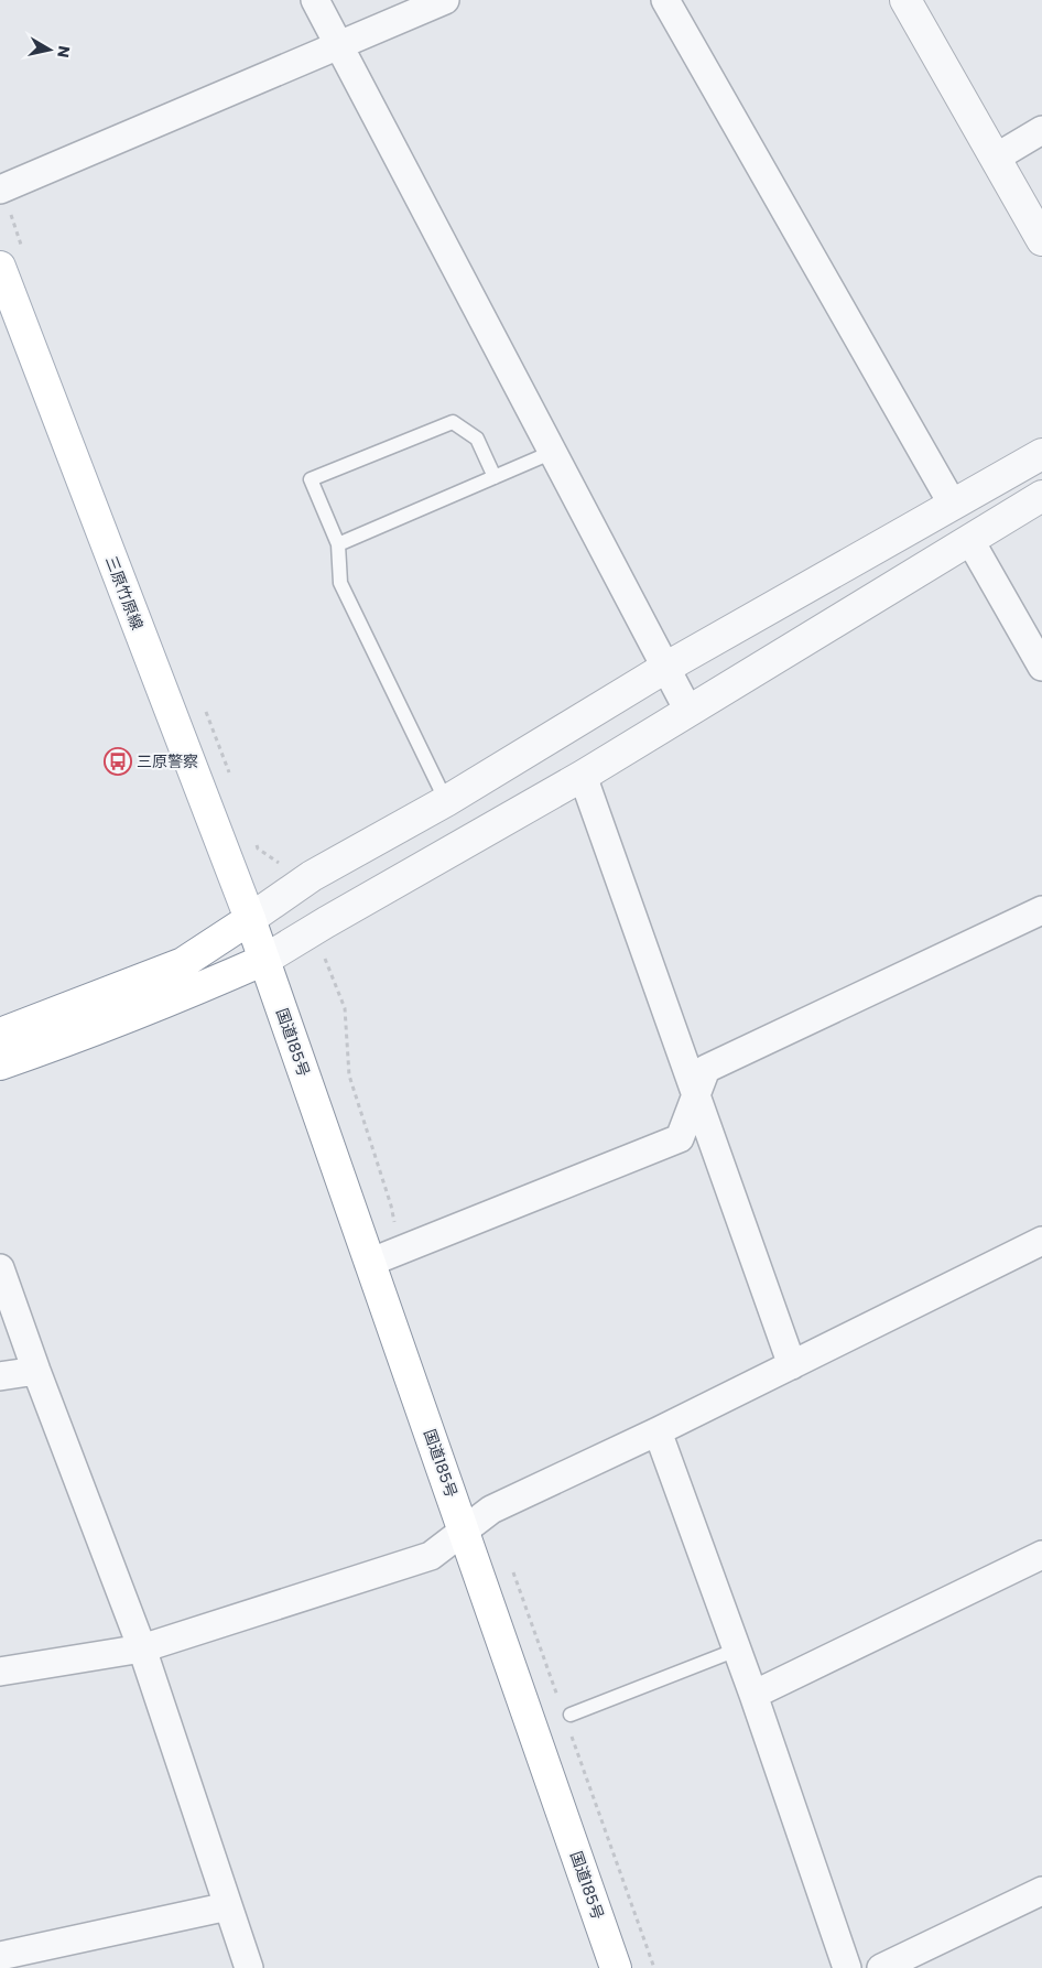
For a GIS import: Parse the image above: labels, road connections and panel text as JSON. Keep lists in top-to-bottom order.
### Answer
{
  "streets": {
    "main road": ["三原竹原線", "国道185号"]
  },
  "crossings": [
    ["三原竹原線", "国道185号"]
  ],
  "places": {
    "bus stop": ["三原警察"]
  },
  "north": "right"
}
